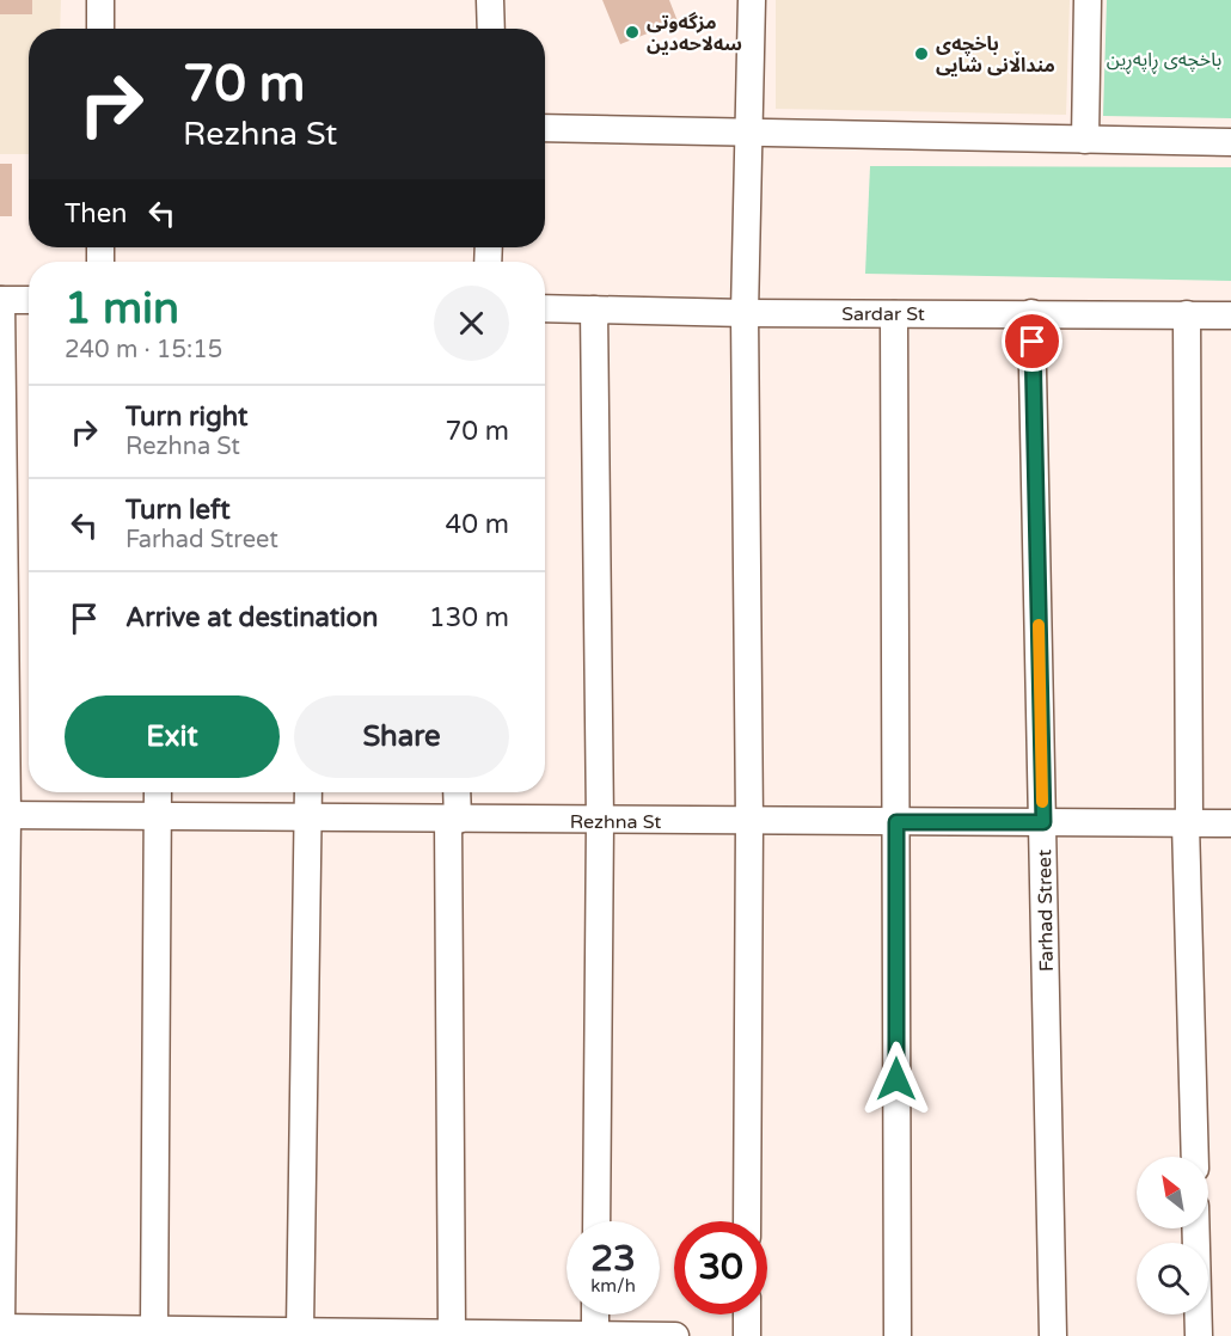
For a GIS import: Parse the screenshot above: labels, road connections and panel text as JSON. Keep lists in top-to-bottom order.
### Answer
{
  "streets": {
    "street": ["Sardar St", "Rezhna St", "Farhad Street"]
  },
  "crossings": [
    ["Sardar St", "Farhad Street"],
    ["Rezhna St", "Farhad Street"]
  ],
  "parks": ["باخچەی ڕاپەڕین"],
  "places": ["مزگەوتی سەلاحەدین", "باخچەی منداڵانی شایی"],
  "north": "top left",
  "page": {
    "turn": ["70 m", "Rezhna St"],
    "then": "Then",
    "heading": ["1 min", "240 m · 15:15"],
    "list": [
      {
        "name": "Turn right",
        "note": "Rezhna St",
        "value": "70 m"
      },
      {
        "name": "Turn left",
        "note": "Farhad Street",
        "value": "40 m"
      },
      {
        "name": "Arrive at destination",
        "value": "130 m"
      }
    ],
    "buttons": ["Exit", "Share"],
    "speed": "23 km/h",
    "limit": "30"
  }
}
